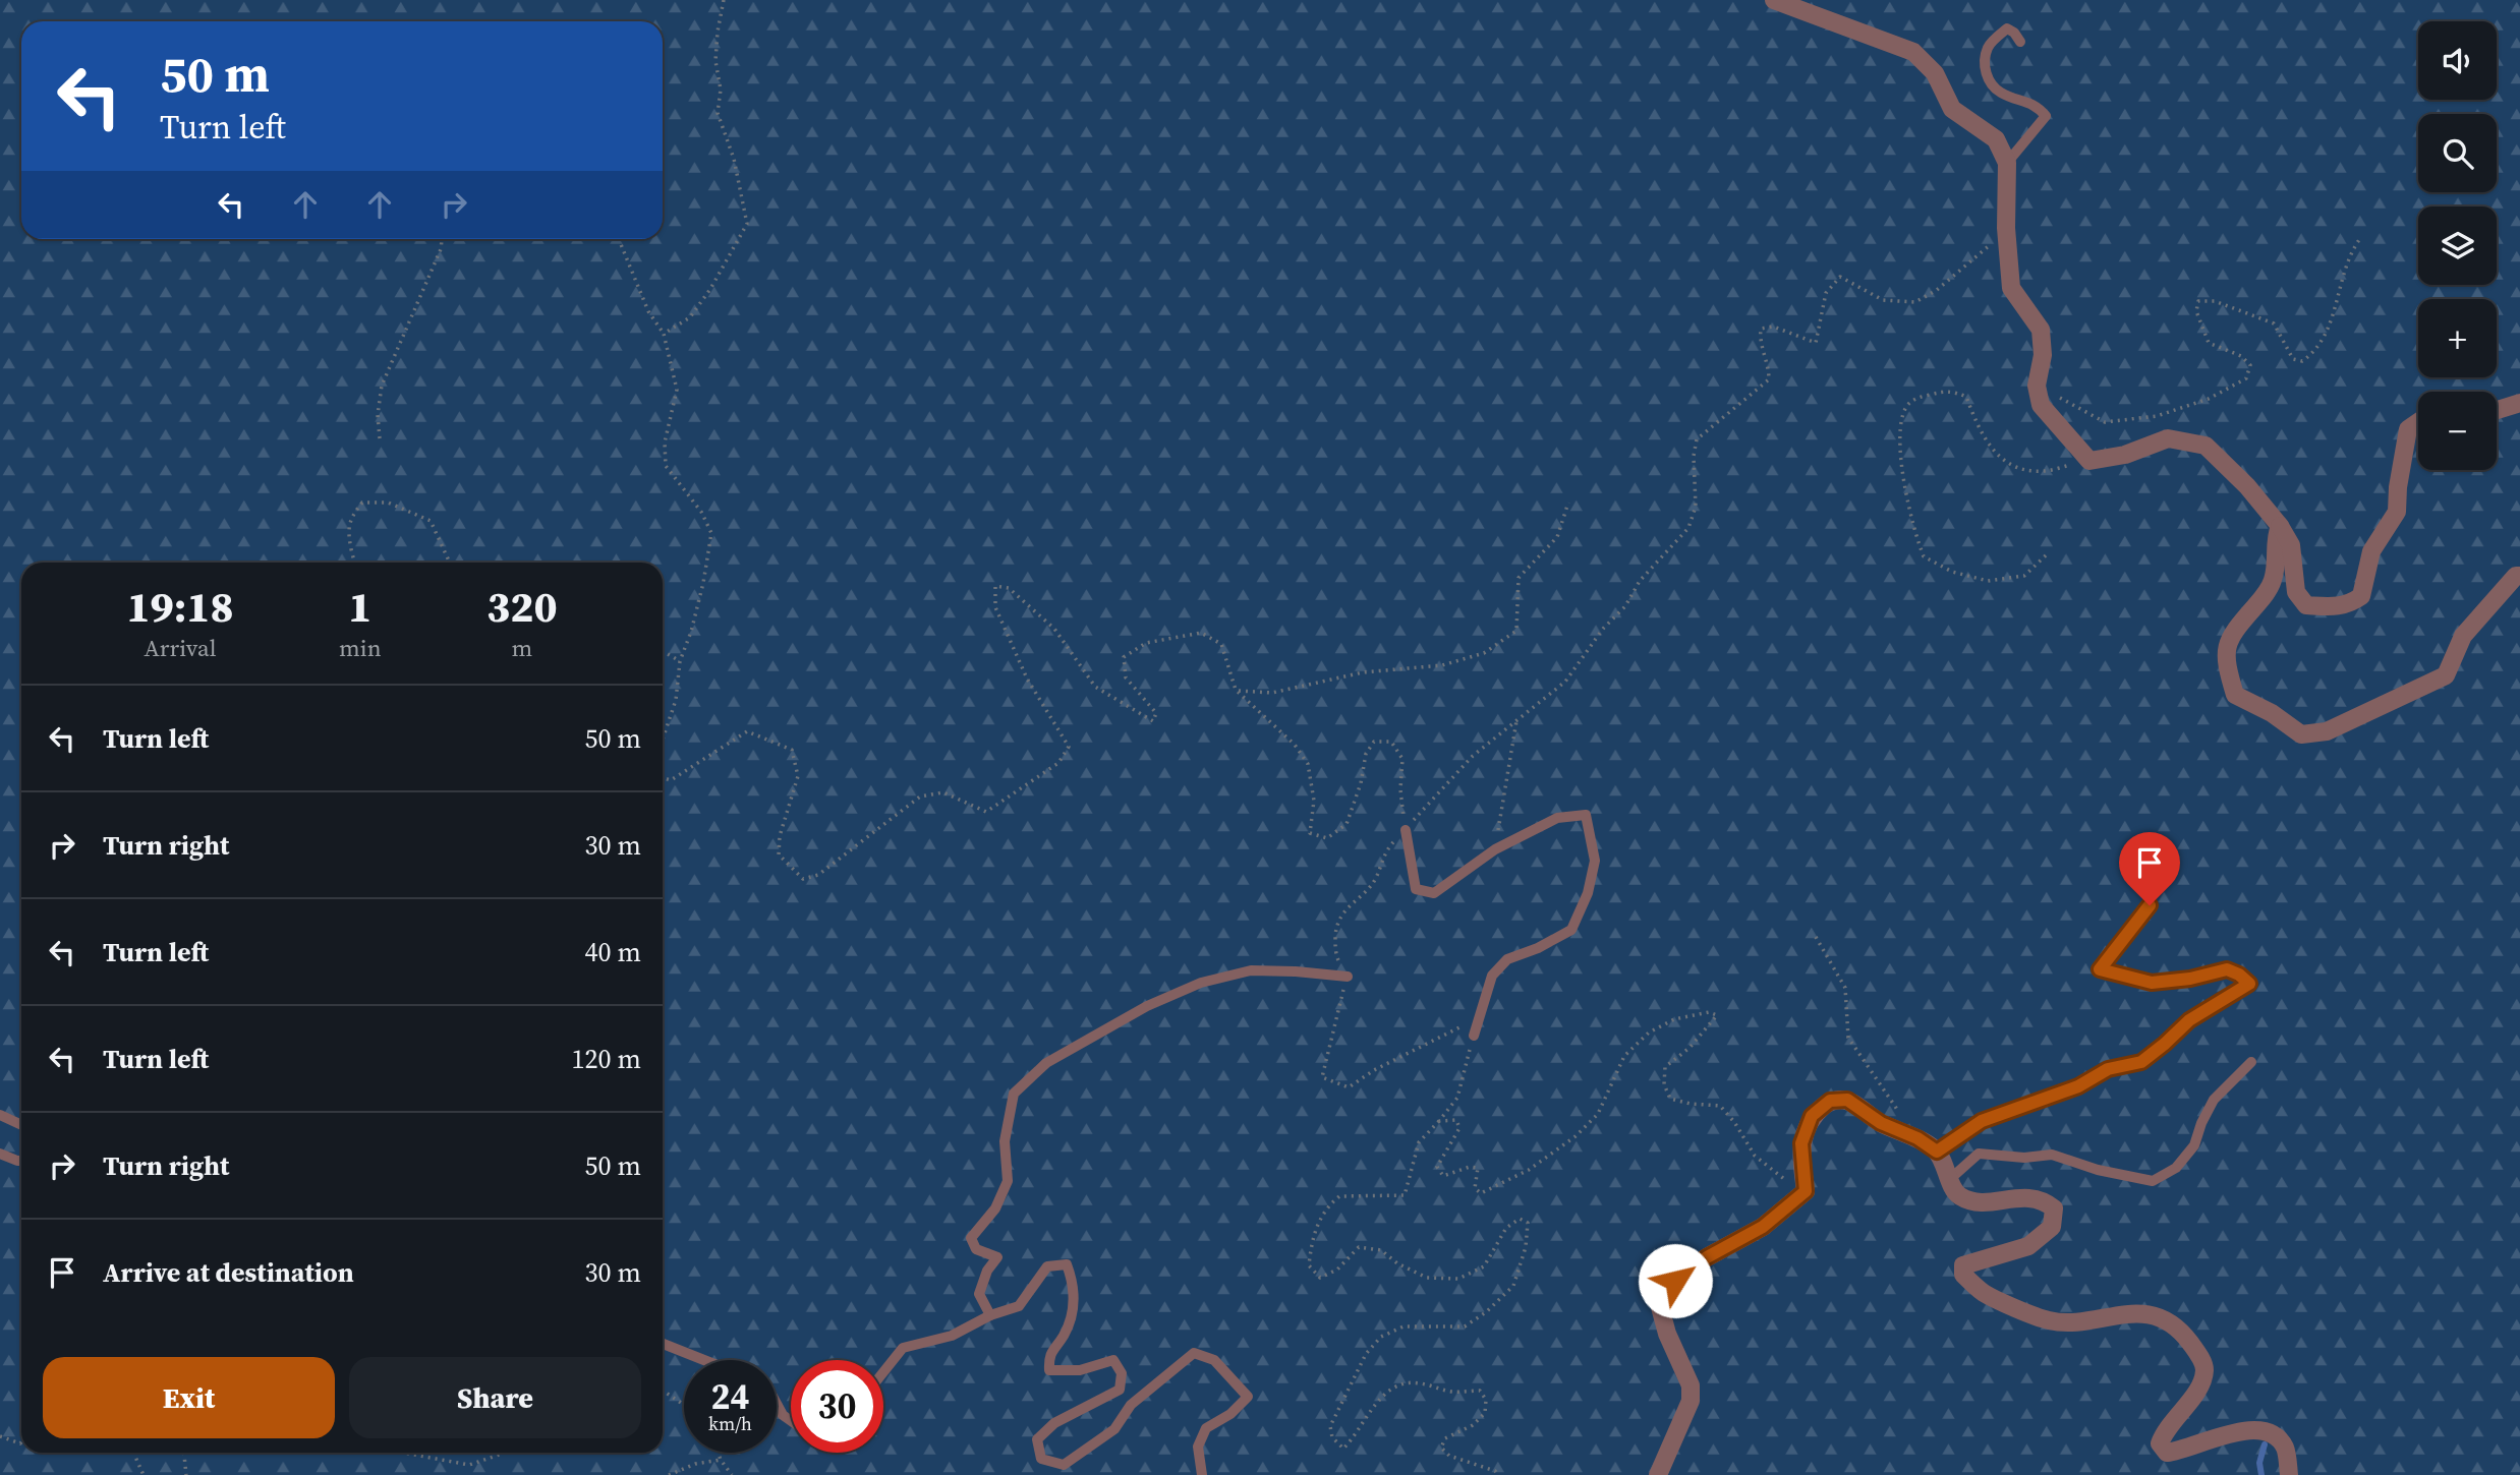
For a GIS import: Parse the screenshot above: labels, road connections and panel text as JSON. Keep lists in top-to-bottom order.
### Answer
{
  "page": {
    "map_buttons": ["+", "−"],
    "turn": ["50 m", "Turn left"],
    "eta": [
      "19:18",
      "Arrival",
      "1",
      "min",
      "320",
      "m"
    ],
    "list": [
      {
        "name": "Turn left",
        "value": "50 m"
      },
      {
        "name": "Turn right",
        "value": "30 m"
      },
      {
        "name": "Turn left",
        "value": "40 m"
      },
      {
        "name": "Turn left",
        "value": "120 m"
      },
      {
        "name": "Turn right",
        "value": "50 m"
      },
      {
        "name": "Arrive at destination",
        "value": "30 m"
      }
    ],
    "buttons": ["Exit", "Share"],
    "speed": "24 km/h",
    "limit": "30"
  }
}
